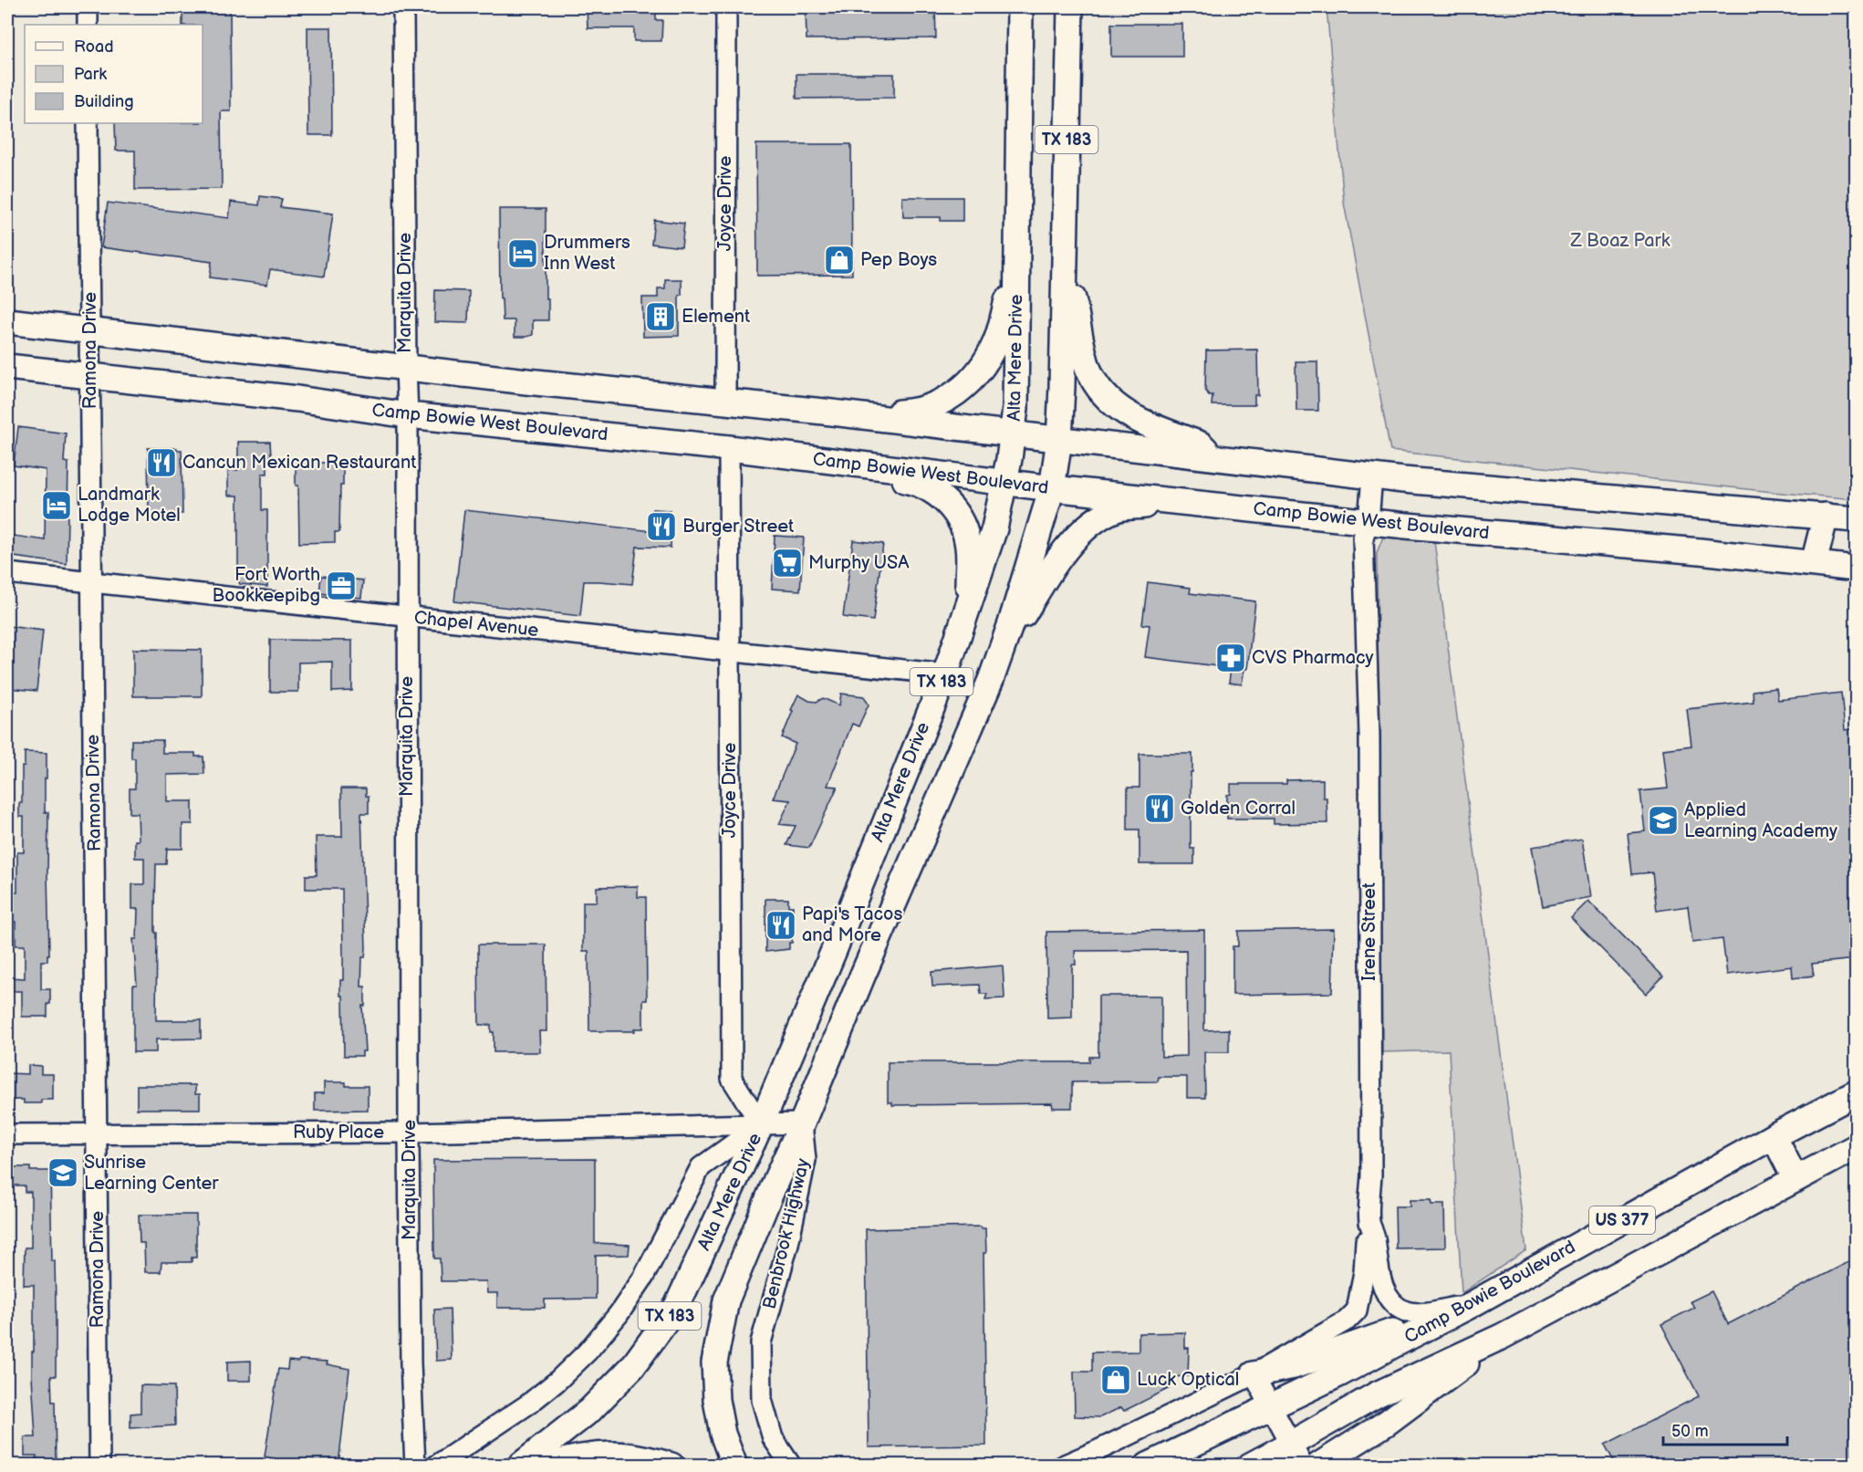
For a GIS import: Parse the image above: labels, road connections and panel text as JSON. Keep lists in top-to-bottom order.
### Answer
{
  "streets": {
    "main road": [
      "TX 183",
      "Alta Mere Drive",
      "Camp Bowie West Boulevard",
      "US 377",
      "Camp Bowie Boulevard"
    ],
    "street": [
      "Joyce Drive",
      "Marquita Drive",
      "Ramona Drive",
      "Chapel Avenue",
      "Irene Street",
      "Ruby Place",
      "Benbrook Highway"
    ]
  },
  "crossings": [
    ["Joyce Drive", "Alta Mere Drive"],
    ["Joyce Drive", "Camp Bowie West Boulevard"],
    ["Joyce Drive", "Chapel Avenue"],
    ["Joyce Drive", "Ruby Place"],
    ["Marquita Drive", "Camp Bowie West Boulevard"],
    ["Marquita Drive", "Chapel Avenue"],
    ["Marquita Drive", "Ruby Place"],
    ["Ramona Drive", "Camp Bowie West Boulevard"],
    ["Ramona Drive", "Chapel Avenue"],
    ["Ramona Drive", "Ruby Place"],
    ["Alta Mere Drive", "Camp Bowie West Boulevard"],
    ["Alta Mere Drive", "Chapel Avenue"],
    ["Alta Mere Drive", "Ruby Place"],
    ["Alta Mere Drive", "Benbrook Highway"],
    ["Camp Bowie West Boulevard", "Irene Street"],
    ["Irene Street", "Camp Bowie Boulevard"],
    ["Ruby Place", "Benbrook Highway"]
  ],
  "parks": ["Z Boaz Park"],
  "places": {
    "hotel": ["Drummers Inn West", "Landmark Lodge Motel"],
    "shop": ["Pep Boys", "Luck Optical"],
    "building": ["Element"],
    "restaurant": [
      "Cancun Mexican Restaurant",
      "Burger Street",
      "Golden Corral",
      "Papi's Tacos and More"
    ],
    "supermarket": ["Murphy USA"],
    "office": ["Fort Worth Bookkeepibg"],
    "pharmacy": ["CVS Pharmacy"],
    "school or university": ["Applied Learning Academy", "Sunrise Learning Center"]
  },
  "legend": ["Road", "Park", "Building"],
  "scale_bar": "50 m"
}
